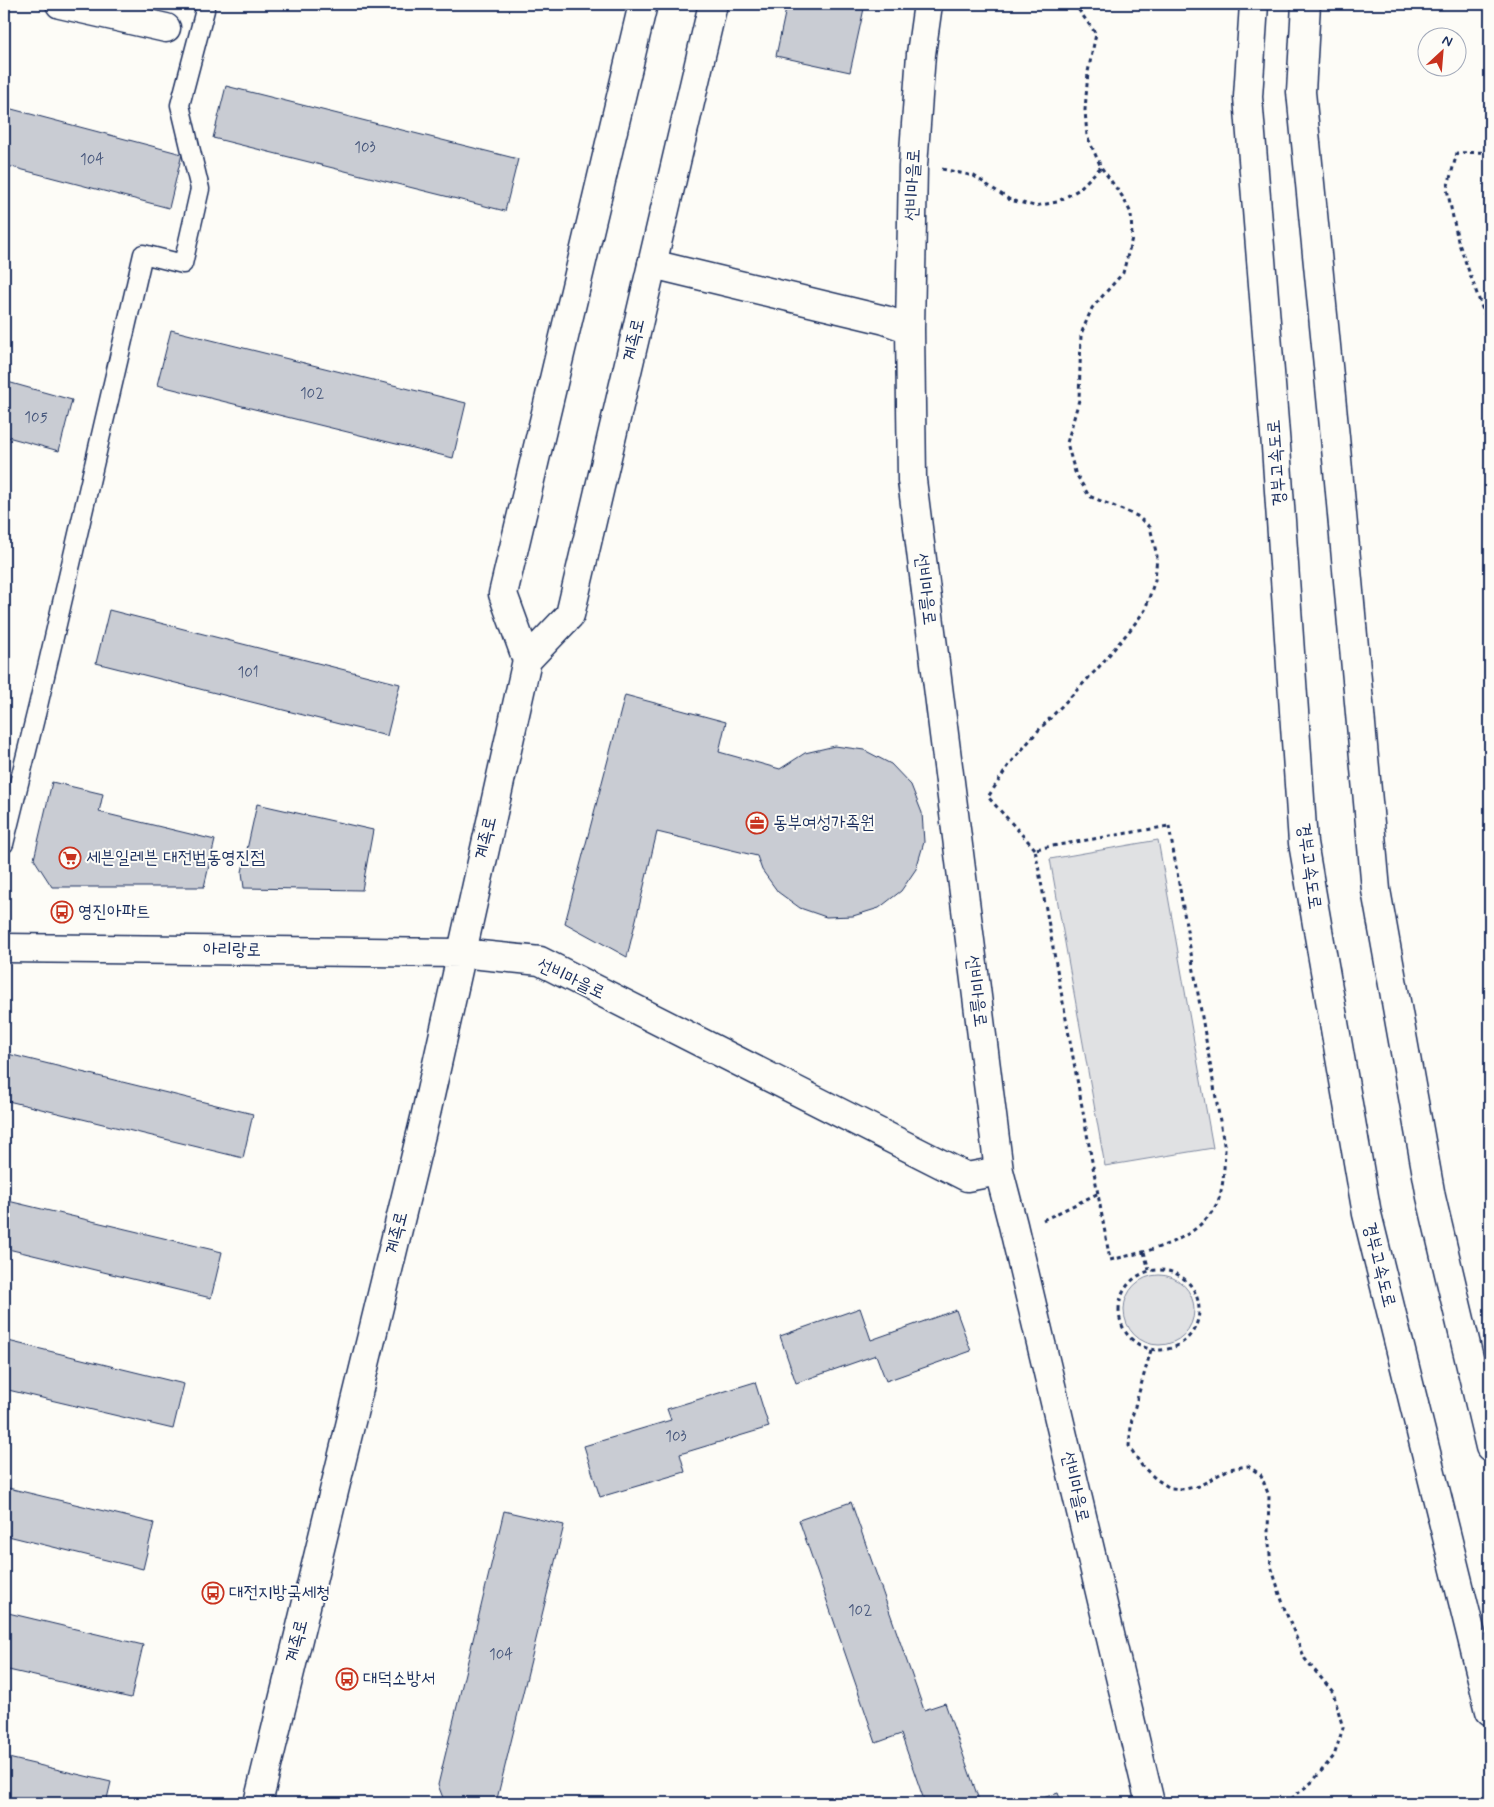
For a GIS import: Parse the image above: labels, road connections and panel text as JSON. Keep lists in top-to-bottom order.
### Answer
{
  "streets": {
    "main road": [
      "선비마을로",
      "계족로",
      "경부고속도로",
      "아리랑로"
    ]
  },
  "crossings": [
    ["선비마을로", "계족로"],
    ["선비마을로", "아리랑로"],
    ["계족로", "아리랑로"]
  ],
  "places": {
    "office": ["동부여성가족원"],
    "supermarket": ["세븐일레븐 대전법동영진점"],
    "bus stop": ["영진아파트", "대전지방국세청", "대덕소방서"]
  },
  "house_numbers": [
    "103",
    "104",
    "102",
    "105",
    "101",
    "103",
    "102",
    "104"
  ],
  "north": "top right"
}
